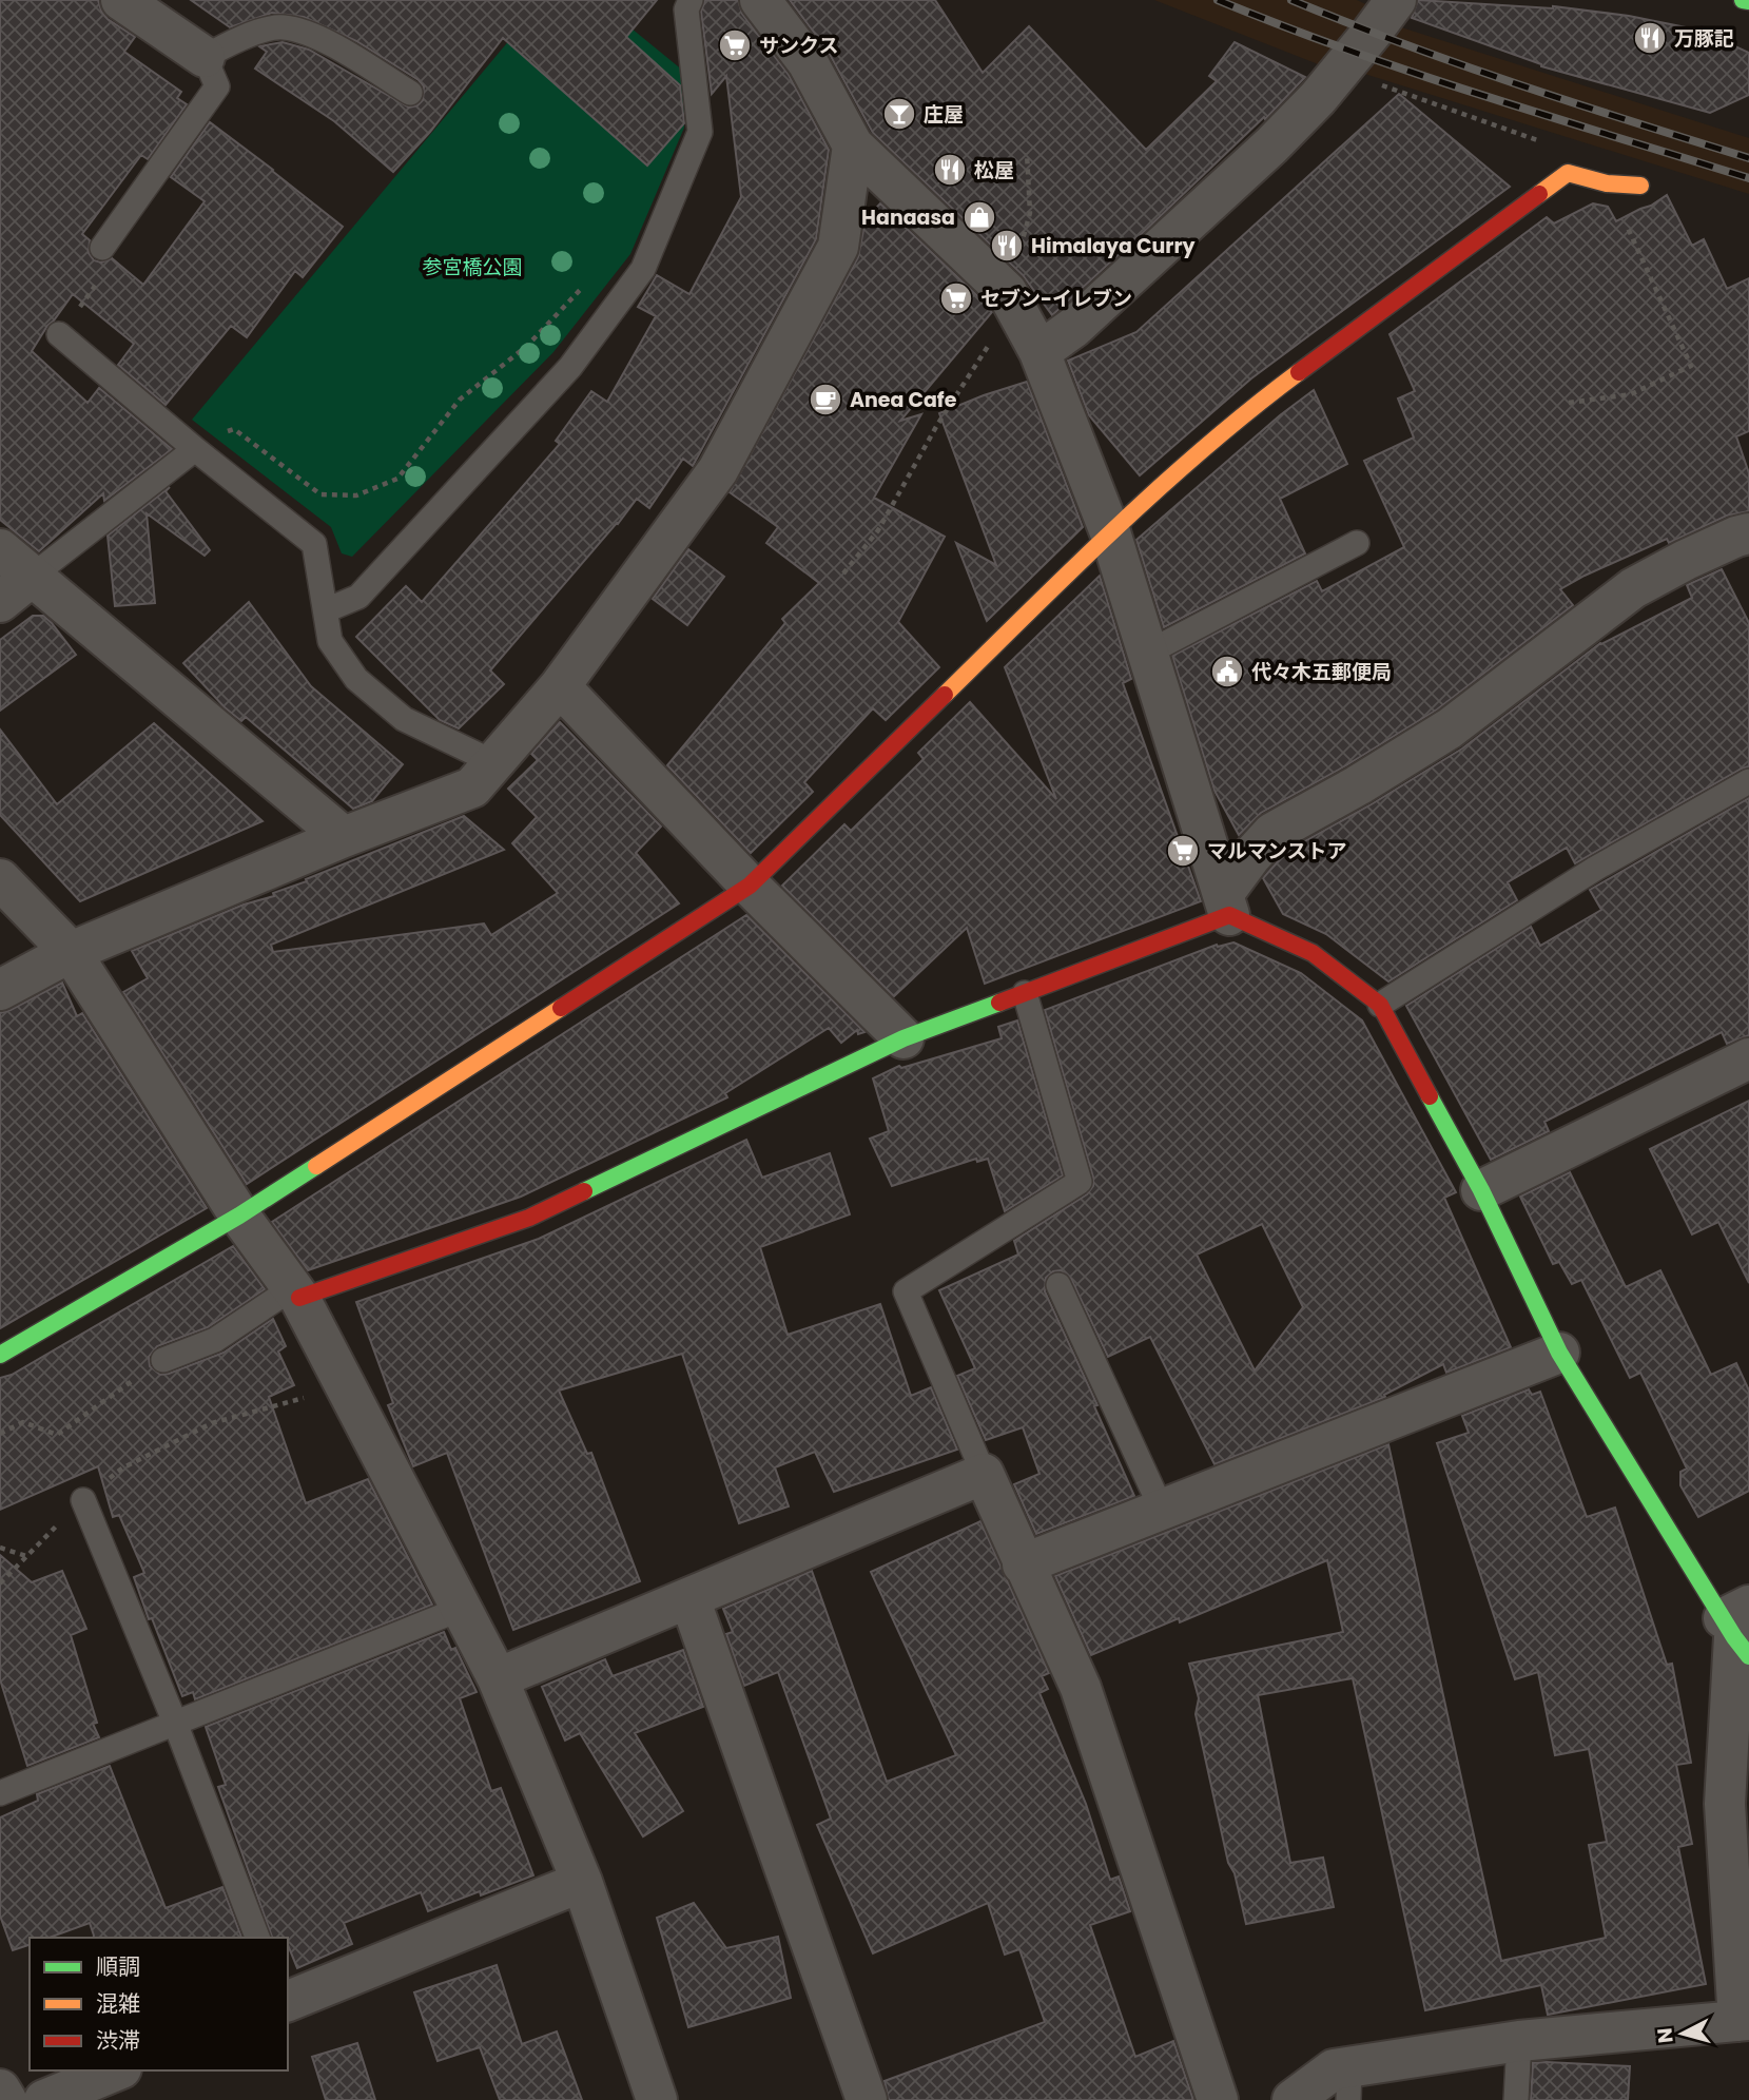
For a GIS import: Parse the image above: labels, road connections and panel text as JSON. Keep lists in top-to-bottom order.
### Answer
{
  "parks": ["参宮橋公園"],
  "places": {
    "restaurant": ["万豚記", "松屋", "Himalaya Curry"],
    "supermarket": ["サンクス", "セブン-イレブン", "マルマンストア"],
    "bar": ["庄屋"],
    "shop": ["Hanaasa"],
    "cafe": ["Anea Cafe"],
    "public building": ["代々木五郵便局"]
  },
  "legend": ["順調", "混雑", "渋滞"],
  "north": "left"
}
